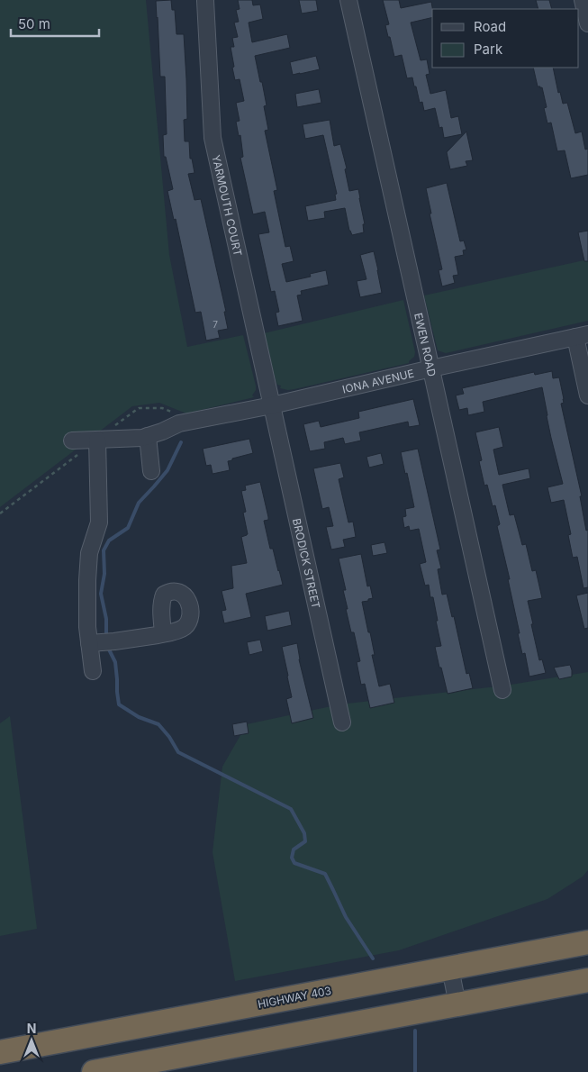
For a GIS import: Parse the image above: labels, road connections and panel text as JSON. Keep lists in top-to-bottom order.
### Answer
{
  "streets": {
    "highway": ["HIGHWAY 403"],
    "street": [
      "YARMOUTH COURT",
      "EWEN ROAD",
      "IONA AVENUE",
      "BRODICK STREET"
    ]
  },
  "crossings": [
    ["YARMOUTH COURT", "IONA AVENUE"],
    ["YARMOUTH COURT", "BRODICK STREET"],
    ["EWEN ROAD", "IONA AVENUE"],
    ["IONA AVENUE", "BRODICK STREET"]
  ],
  "house_numbers": ["7"],
  "legend": ["Road", "Park"],
  "scale_bar": "50 m",
  "north": "top"
}
